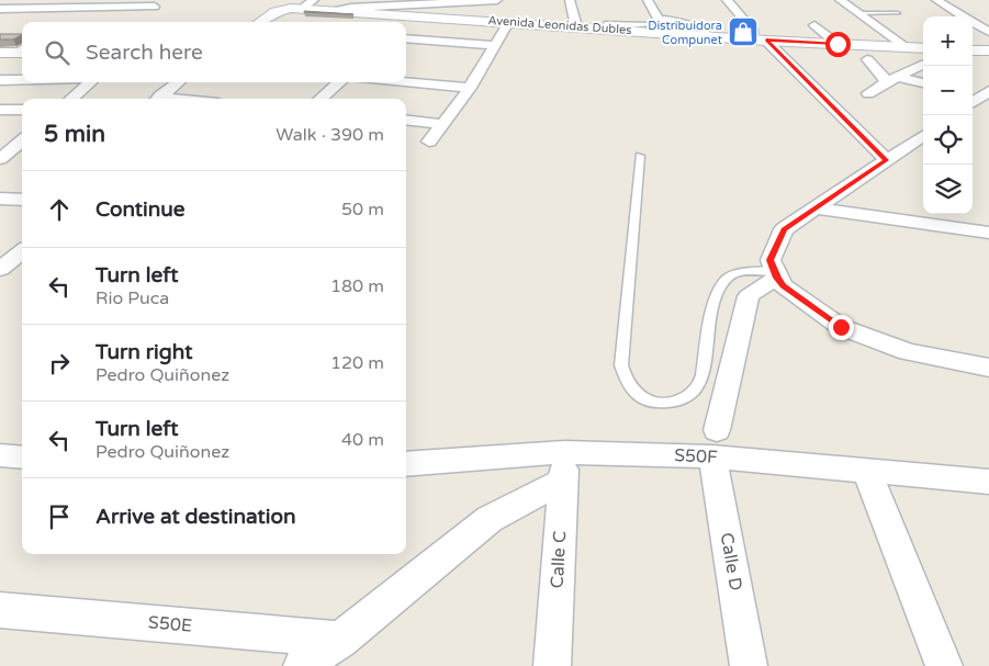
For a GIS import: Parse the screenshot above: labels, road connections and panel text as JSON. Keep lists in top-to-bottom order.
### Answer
{
  "streets": {
    "main road": ["Avenida Leonidas Dubles"],
    "street": [
      "S50F",
      "Calle C",
      "Calle D",
      "S50E"
    ]
  },
  "crossings": [
    ["S50F", "Calle C"],
    ["S50F", "Calle D"]
  ],
  "places": {
    "shop": ["Distribuidora Compunet"]
  },
  "page": {
    "map_buttons": ["+", "−"],
    "search": "Search here",
    "heading": ["5 min", "Walk · 390 m"],
    "list": [
      ["Continue", "50 m"],
      ["Turn left", "Rio Puca", "180 m"],
      ["Turn right", "Pedro Quiñonez", "120 m"],
      ["Turn left", "Pedro Quiñonez", "40 m"],
      "Arrive at destination"
    ]
  }
}
